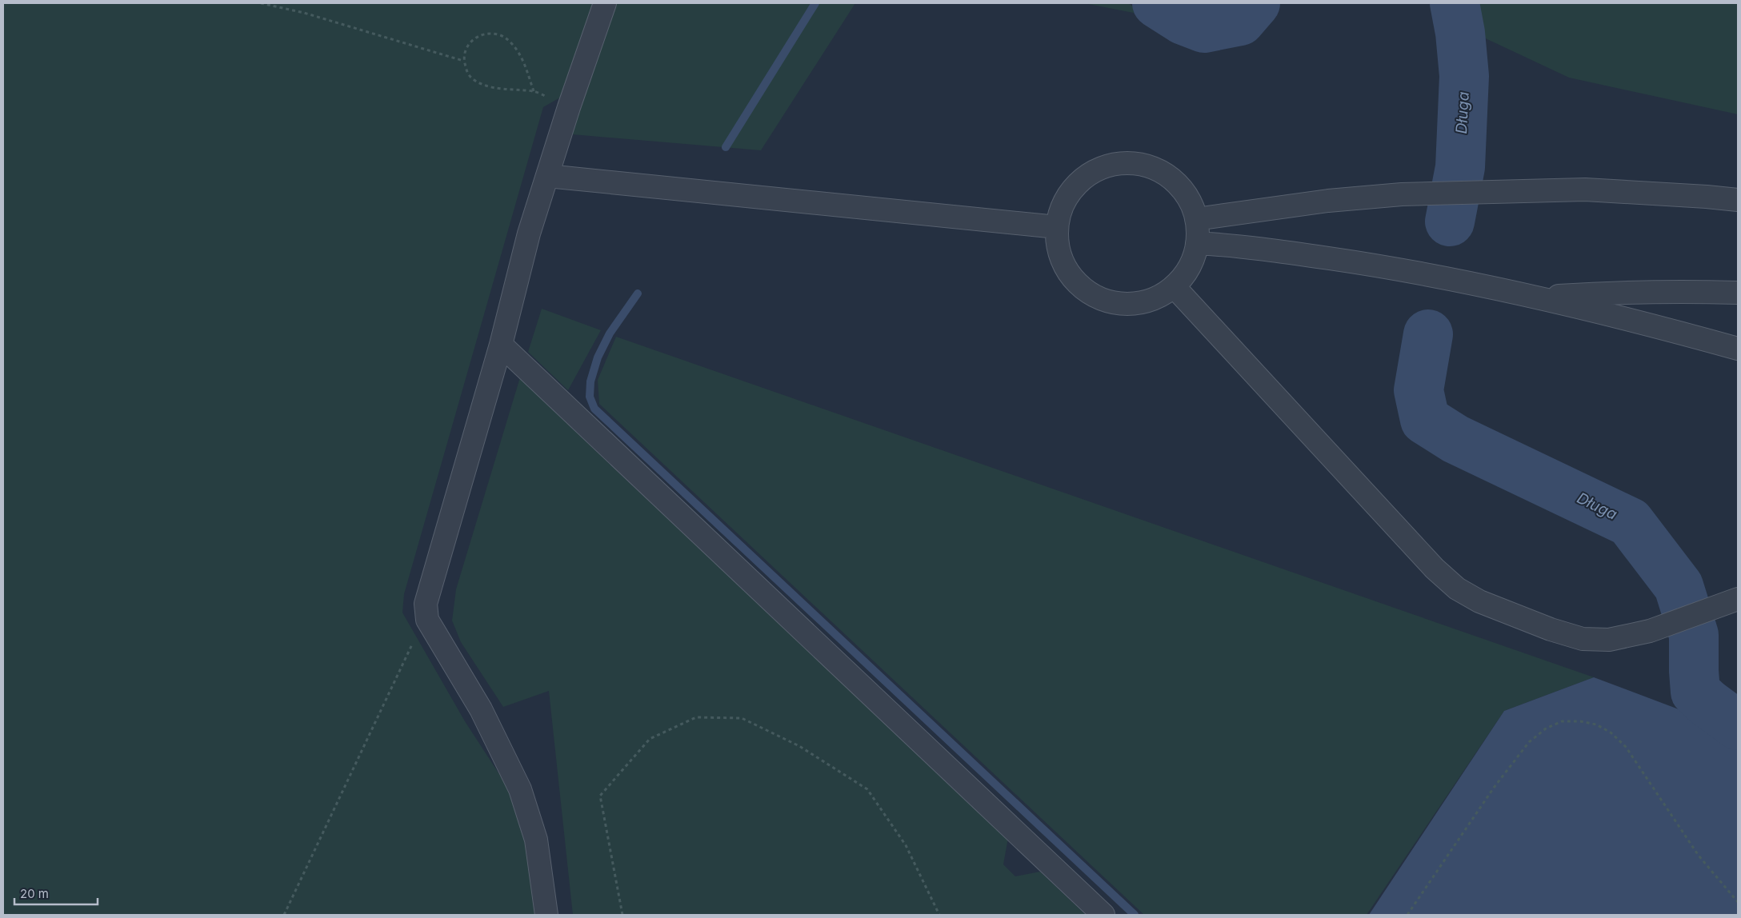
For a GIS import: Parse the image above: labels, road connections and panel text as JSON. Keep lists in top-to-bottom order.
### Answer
{
  "water": ["Długa"],
  "scale_bar": "20 m"
}
